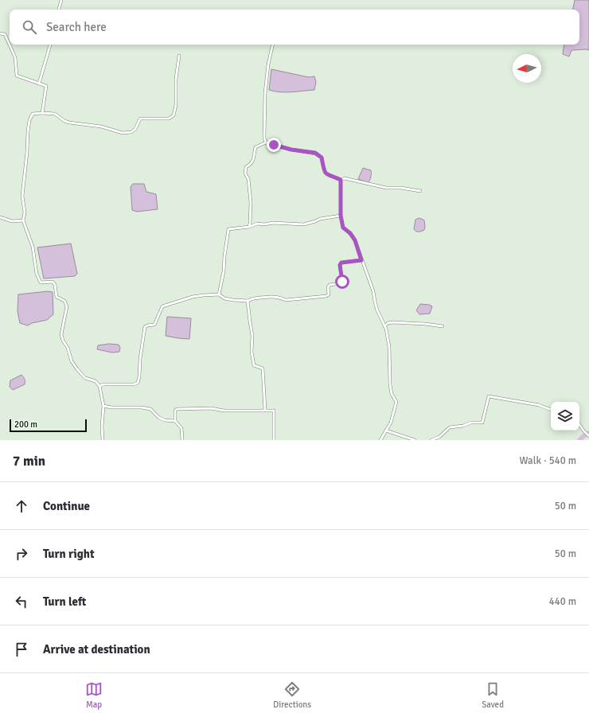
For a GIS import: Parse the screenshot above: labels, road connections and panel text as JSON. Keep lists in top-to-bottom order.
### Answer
{
  "scale_bar": "200 m",
  "north": "left",
  "page": {
    "search": "Search here",
    "scale": "200 m",
    "heading": ["7 min", "Walk · 540 m"],
    "list": [
      ["Continue", "50 m"],
      ["Turn right", "50 m"],
      ["Turn left", "440 m"],
      "Arrive at destination"
    ],
    "nav": ["Map", "Directions", "Saved"]
  }
}
